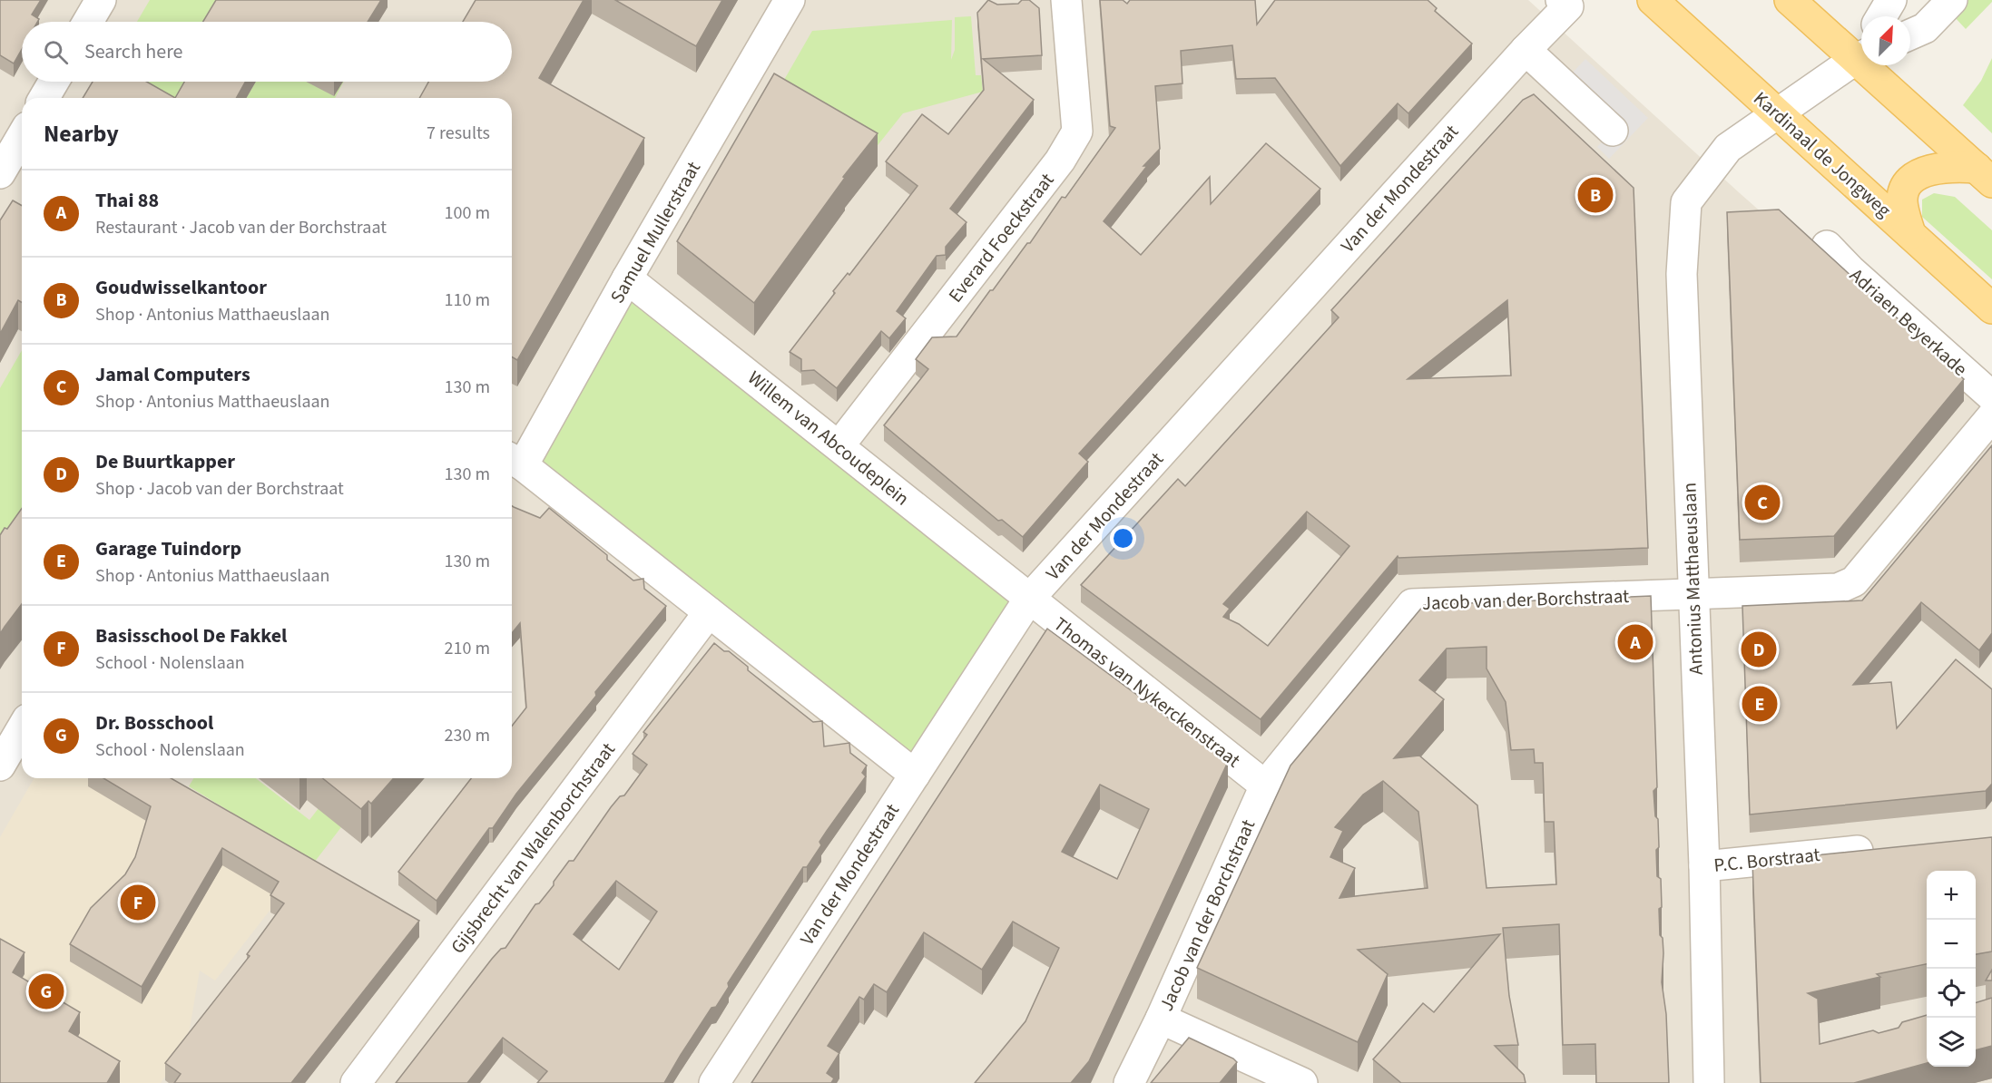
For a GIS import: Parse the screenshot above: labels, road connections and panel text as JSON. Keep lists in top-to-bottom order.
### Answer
{
  "streets": {
    "main road": ["Kardinaal de Jongweg"],
    "street": [
      "Van der Mondestraat",
      "Samuel Mullerstraat",
      "Everard Foeckstraat",
      "Adriaen Beyerkade",
      "Willem van Abcoudeplein",
      "Antonius Matthaeuslaan",
      "Jacob van der Borchstraat",
      "Thomas van Nykerckenstraat",
      "Gijsbrecht van Walenborchstraat",
      "P.C. Borstraat"
    ]
  },
  "crossings": [
    ["Kardinaal de Jongweg", "Antonius Matthaeuslaan"],
    ["Van der Mondestraat", "Willem van Abcoudeplein"],
    ["Van der Mondestraat", "Thomas van Nykerckenstraat"],
    ["Samuel Mullerstraat", "Willem van Abcoudeplein"],
    ["Everard Foeckstraat", "Willem van Abcoudeplein"],
    ["Willem van Abcoudeplein", "Thomas van Nykerckenstraat"],
    ["Antonius Matthaeuslaan", "Jacob van der Borchstraat"],
    ["Antonius Matthaeuslaan", "P.C. Borstraat"],
    ["Jacob van der Borchstraat", "Thomas van Nykerckenstraat"]
  ],
  "north": "top right",
  "page": {
    "search": "Search here",
    "heading": ["Nearby", "7 results"],
    "list": [
      {
        "mark": "A",
        "name": "Thai 88",
        "note": "Restaurant · Jacob van der Borchstraat",
        "value": "100 m"
      },
      {
        "mark": "B",
        "name": "Goudwisselkantoor",
        "note": "Shop · Antonius Matthaeuslaan",
        "value": "110 m"
      },
      {
        "mark": "C",
        "name": "Jamal Computers",
        "note": "Shop · Antonius Matthaeuslaan",
        "value": "130 m"
      },
      {
        "mark": "D",
        "name": "De Buurtkapper",
        "note": "Shop · Jacob van der Borchstraat",
        "value": "130 m"
      },
      {
        "mark": "E",
        "name": "Garage Tuindorp",
        "note": "Shop · Antonius Matthaeuslaan",
        "value": "130 m"
      },
      {
        "mark": "F",
        "name": "Basisschool De Fakkel",
        "note": "School · Nolenslaan",
        "value": "210 m"
      },
      {
        "mark": "G",
        "name": "Dr. Bosschool",
        "note": "School · Nolenslaan",
        "value": "230 m"
      }
    ],
    "pins": [
      "B",
      "C",
      "A",
      "D",
      "E",
      "F",
      "G"
    ],
    "map_buttons": ["+", "−"]
  }
}
